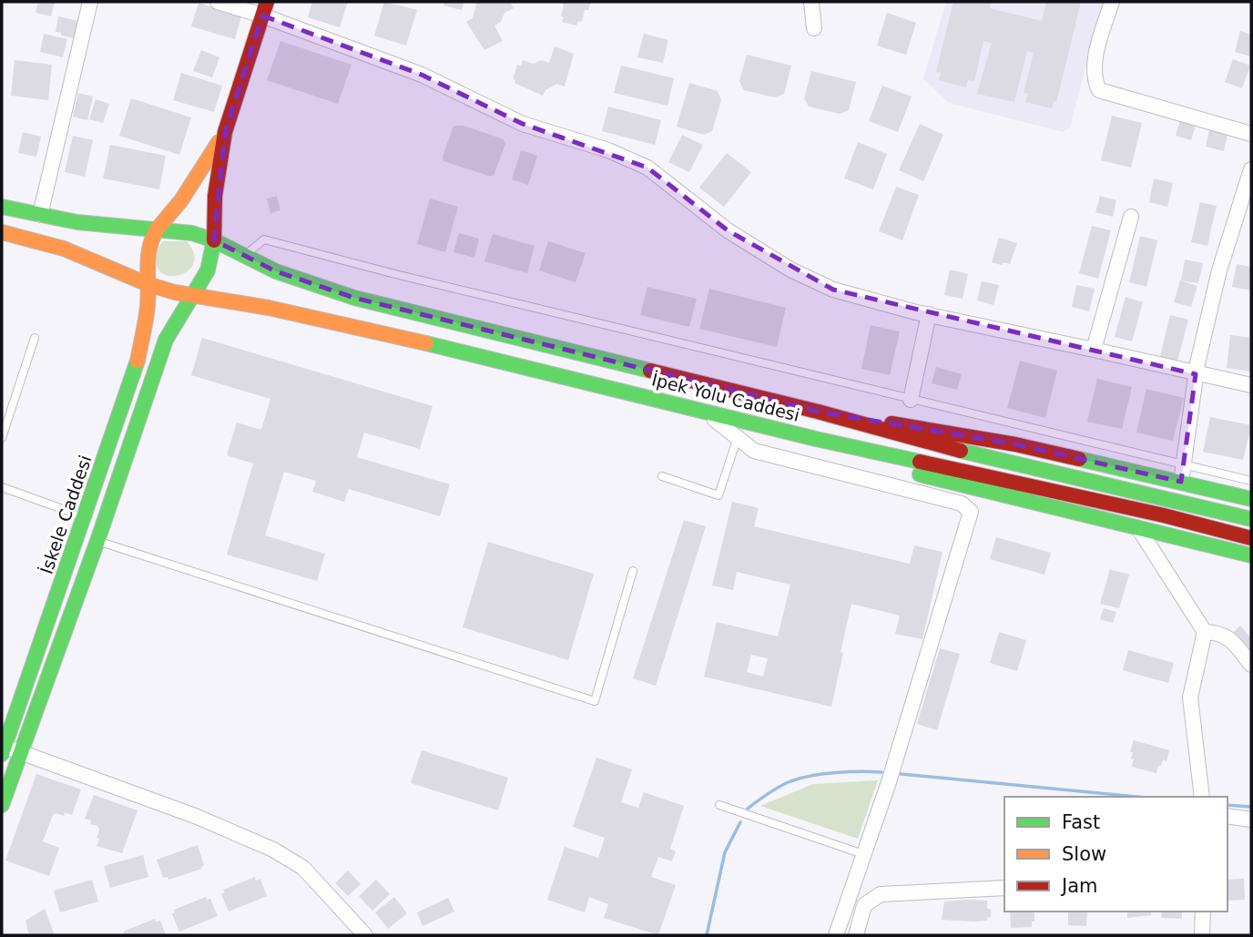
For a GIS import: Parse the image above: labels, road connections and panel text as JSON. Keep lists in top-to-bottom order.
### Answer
{
  "streets": {
    "main road": ["İpek Yolu Caddesi", "İskele Caddesi"]
  },
  "crossings": [
    ["İpek Yolu Caddesi", "İskele Caddesi"]
  ],
  "legend": ["Fast", "Slow", "Jam"]
}
